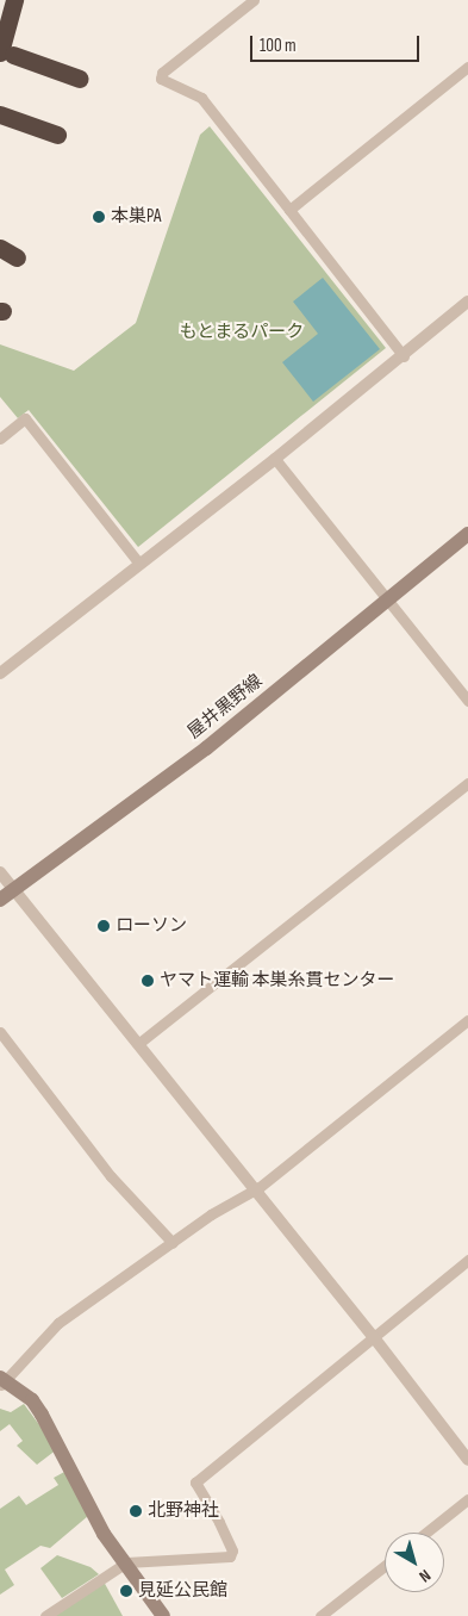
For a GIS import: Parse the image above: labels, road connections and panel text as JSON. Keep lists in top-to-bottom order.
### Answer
{
  "streets": {
    "main road": ["屋井黒野線"]
  },
  "parks": ["もとまるパーク"],
  "places": [
    "本巣PA",
    "ローソン",
    "ヤマト運輸 本巣糸貫センター",
    "北野神社",
    "見延公民館"
  ],
  "scale_bar": "100 m",
  "north": "bottom right"
}
